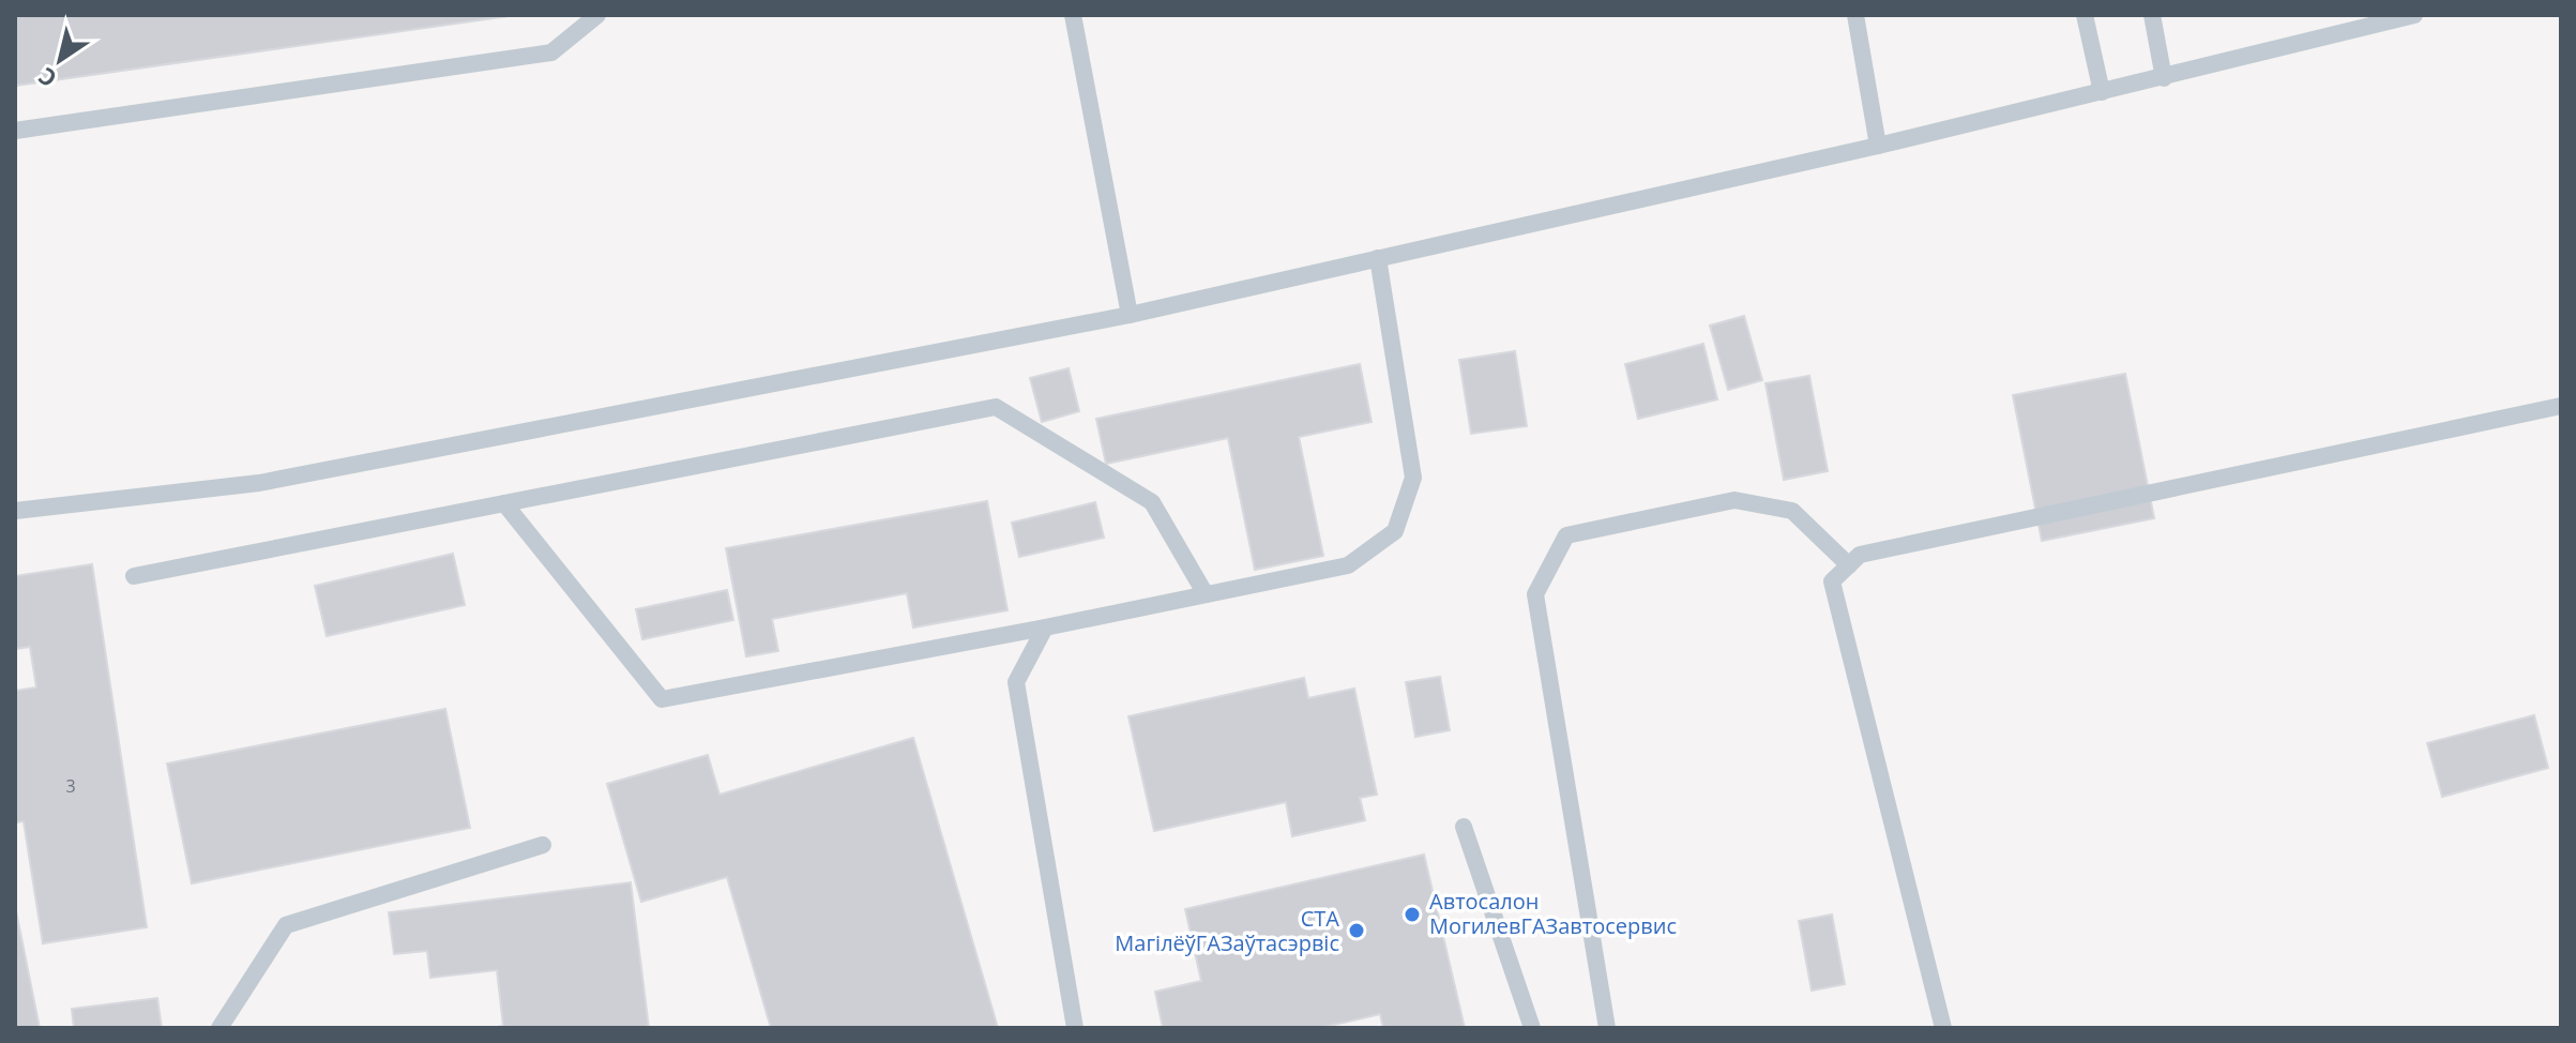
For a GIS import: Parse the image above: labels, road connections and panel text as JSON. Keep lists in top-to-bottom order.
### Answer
{
  "places": ["Автосалон МогилевГАЗавтосервис", "СТА МагілёўГАЗаўтасэрвіс"],
  "house_numbers": ["3"],
  "north": "bottom left"
}
